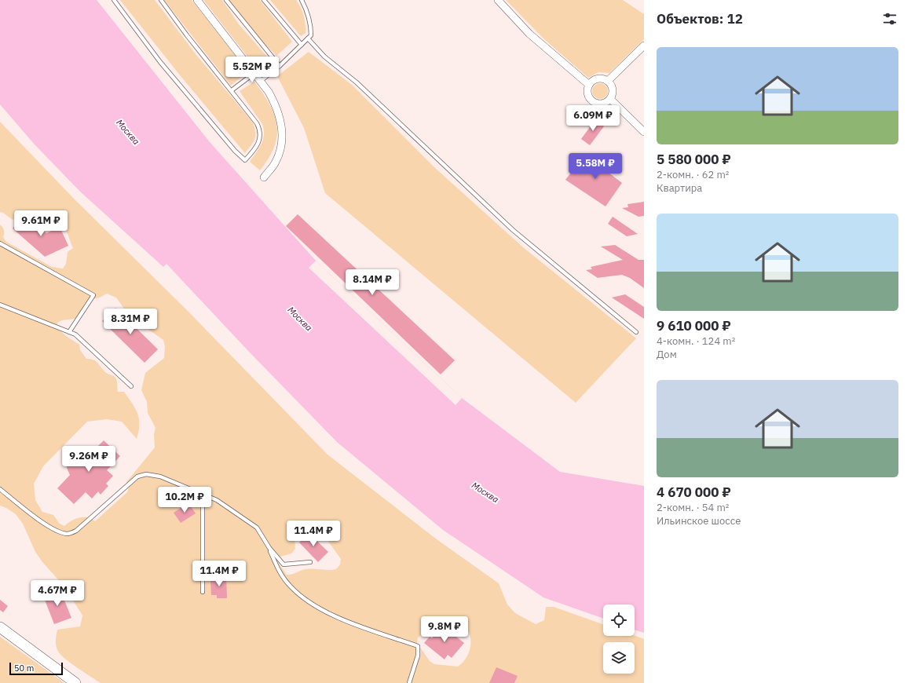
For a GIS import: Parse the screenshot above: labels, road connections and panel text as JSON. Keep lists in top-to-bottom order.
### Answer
{
  "water": ["Москва"],
  "scale_bar": "50 m",
  "page": {
    "heading": "Объектов: 12",
    "list": [
      {
        "name": "5 580 000 ₽",
        "note": "2-комн. · 62 m² · Квартира"
      },
      {
        "name": "9 610 000 ₽",
        "note": "4-комн. · 124 m² · Дом"
      },
      {
        "name": "4 670 000 ₽",
        "note": "2-комн. · 54 m² · Ильинское шоссе"
      }
    ],
    "price": [
      "5.52M ₽",
      "6.09M ₽",
      "5.58M ₽",
      "9.61M ₽",
      "8.14M ₽",
      "8.31M ₽",
      "9.26M ₽",
      "10.2M ₽",
      "11.4M ₽",
      "11.4M ₽",
      "4.67M ₽",
      "9.8M ₽"
    ],
    "scale": "50 m"
  }
}
